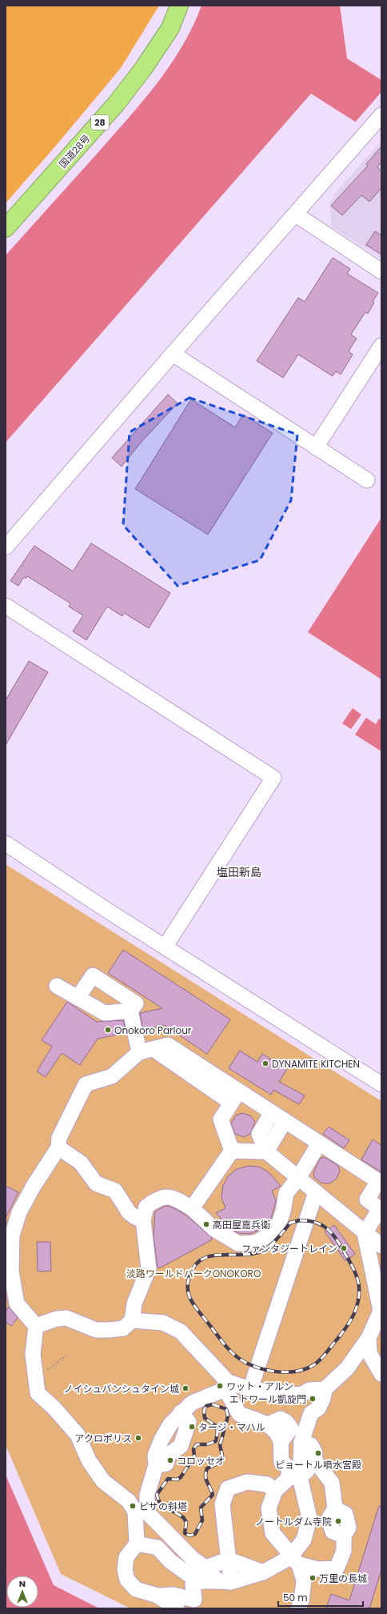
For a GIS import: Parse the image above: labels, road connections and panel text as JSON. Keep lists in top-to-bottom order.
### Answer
{
  "streets": {
    "highway": ["28", "国道28号"]
  },
  "districts": ["塩田新島"],
  "parks": ["淡路ワールドパークONOKORO"],
  "places": [
    "Onokoro Parlour",
    "DYNAMITE KITCHEN",
    "高田屋嘉兵衛",
    "ファンタジートレイン",
    "ワット・アルン",
    "ノイシュバンシュタイン城",
    "エトワール凱旋門",
    "タージ・マハル",
    "アクロポリス",
    "ピョートル噴水宮殿",
    "コロッセオ",
    "ピサの斜塔",
    "ノートルダム寺院",
    "万里の長城"
  ],
  "scale_bar": "50 m",
  "north": "top"
}
